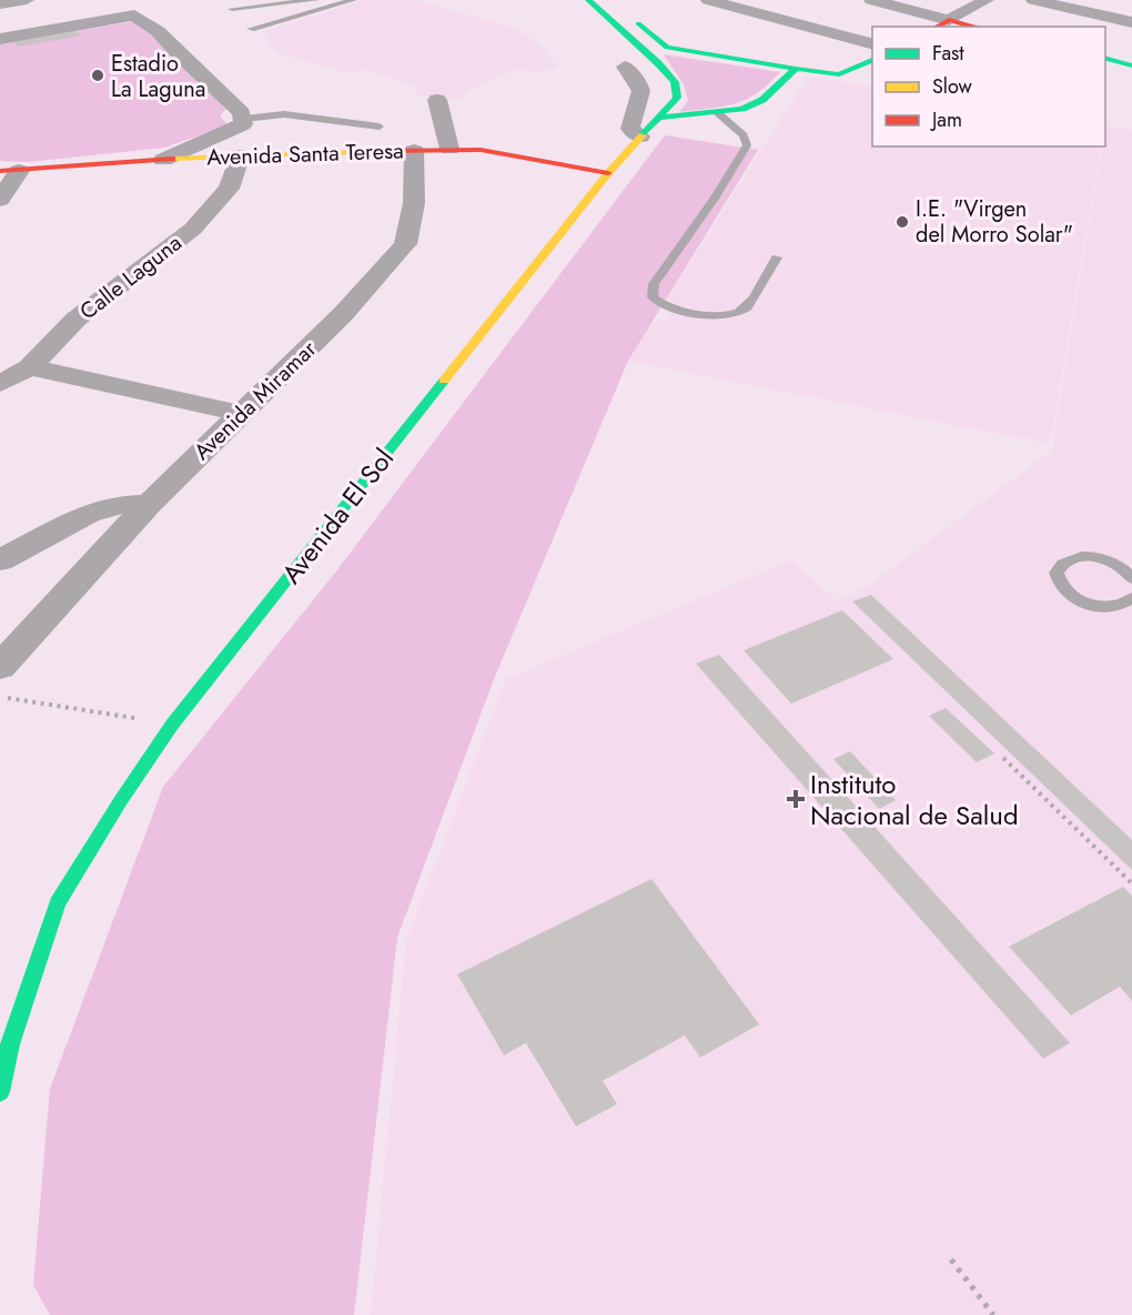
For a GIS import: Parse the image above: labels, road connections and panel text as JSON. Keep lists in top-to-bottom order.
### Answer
{
  "streets": {
    "street": [
      "Avenida Santa Teresa",
      "Calle Laguna",
      "Avenida Miramar",
      "Avenida El Sol"
    ]
  },
  "crossings": [
    ["Avenida Santa Teresa", "Calle Laguna"],
    ["Avenida Santa Teresa", "Avenida Miramar"],
    ["Avenida Santa Teresa", "Avenida El Sol"]
  ],
  "places": {
    "other": ["Estadio La Laguna", "I.E. \"Virgen del Morro Solar\""],
    "health": ["Instituto Nacional de Salud"]
  },
  "legend": ["Fast", "Slow", "Jam"]
}
